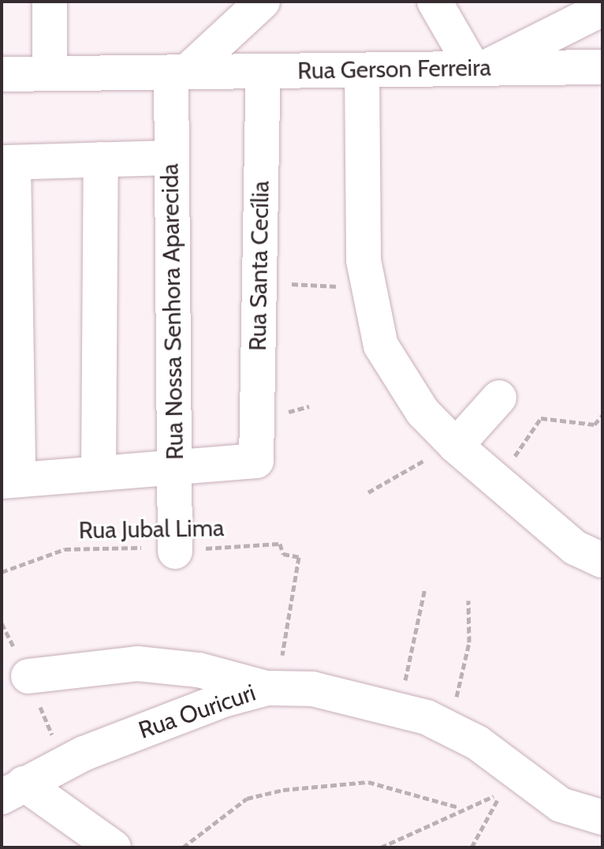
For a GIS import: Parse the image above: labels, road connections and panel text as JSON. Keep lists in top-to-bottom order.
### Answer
{
  "streets": {
    "street": [
      "Rua Gerson Ferreira",
      "Rua Santa Cecília",
      "Rua Nossa Senhora Aparecida",
      "Rua Ouricuri"
    ],
    "path": ["Rua Jubal Lima"]
  },
  "crossings": [
    ["Rua Gerson Ferreira", "Rua Santa Cecília"],
    ["Rua Gerson Ferreira", "Rua Nossa Senhora Aparecida"],
    ["Rua Santa Cecília", "Rua Nossa Senhora Aparecida"],
    ["Rua Nossa Senhora Aparecida", "Rua Jubal Lima"],
    ["Rua Jubal Lima", "Rua Ouricuri"]
  ]
}
